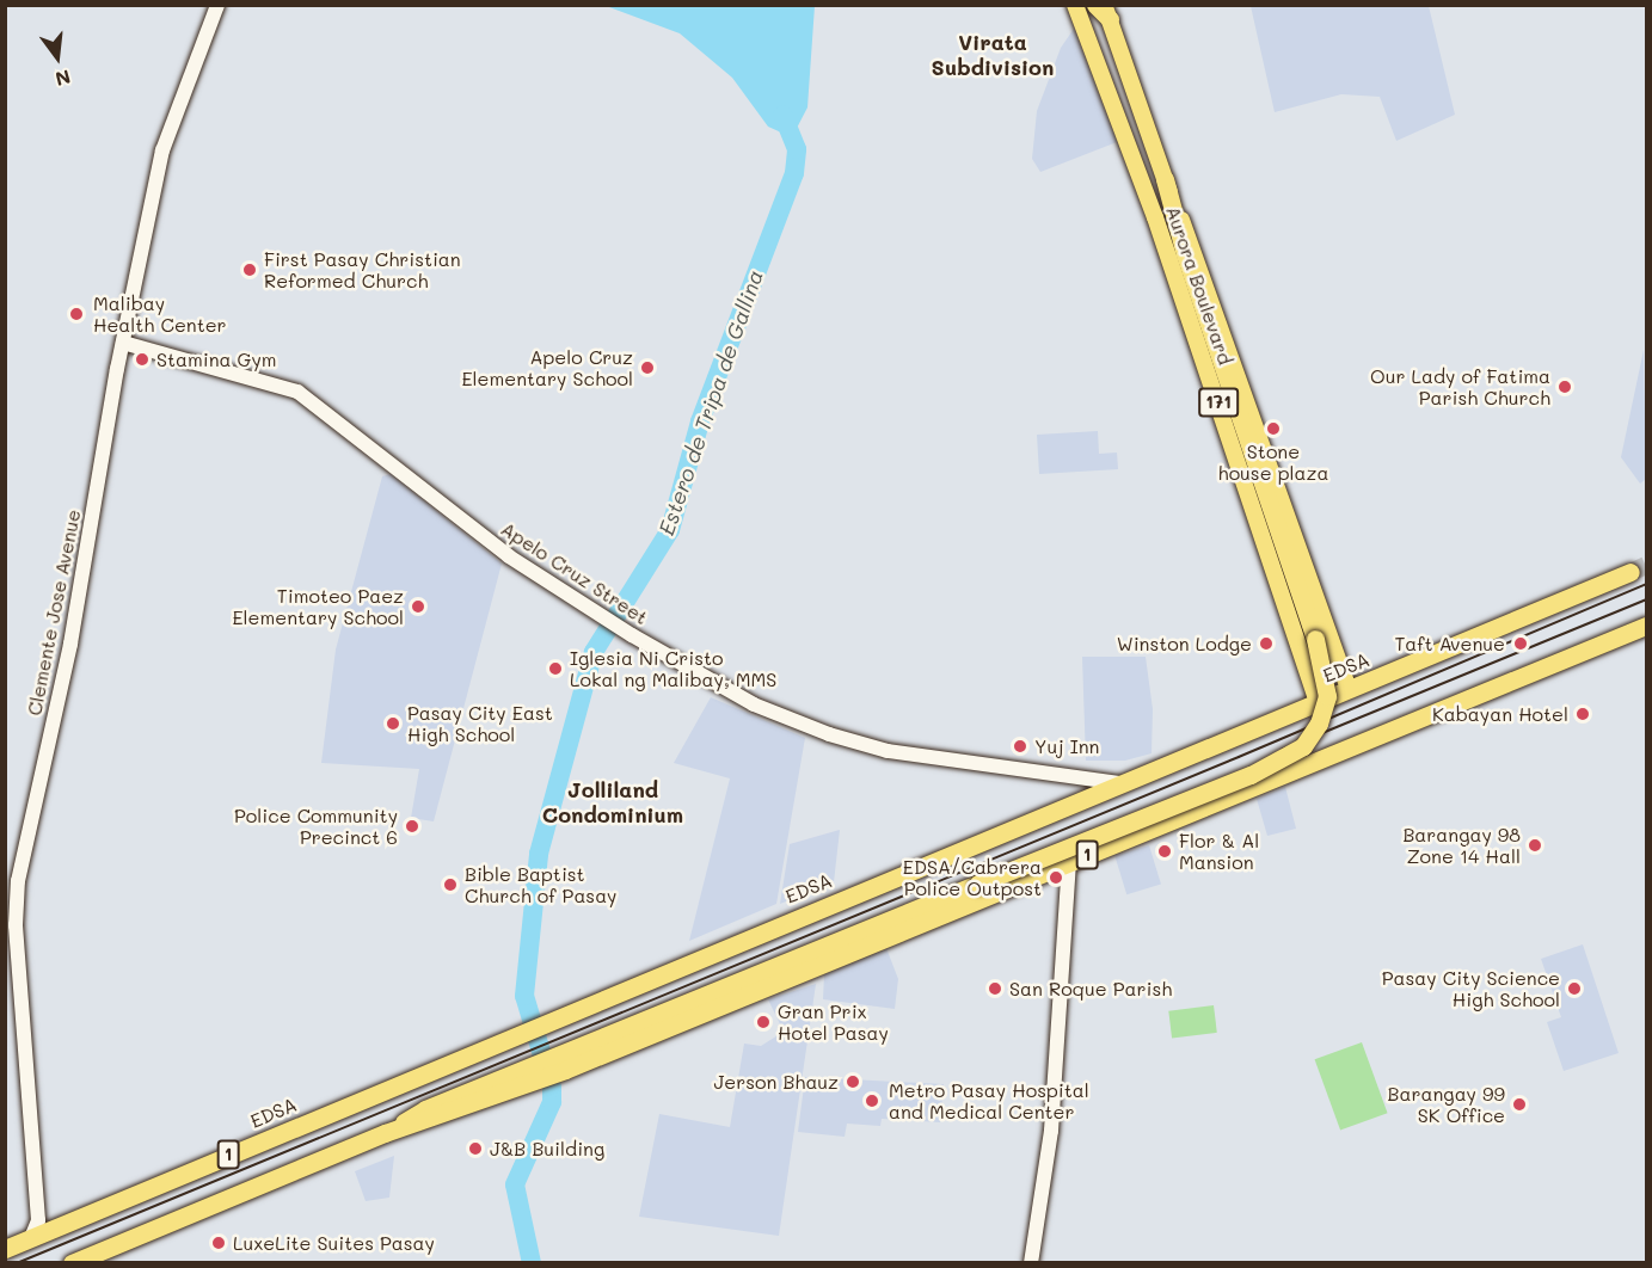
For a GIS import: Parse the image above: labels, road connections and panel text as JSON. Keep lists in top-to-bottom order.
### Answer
{
  "streets": {
    "highway": ["EDSA", "1"],
    "main road": ["Aurora Boulevard", "171"],
    "street": ["Apelo Cruz Street", "Clemente Jose Avenue"]
  },
  "crossings": [
    ["Aurora Boulevard", "EDSA"],
    ["Apelo Cruz Street", "Clemente Jose Avenue"],
    ["Apelo Cruz Street", "EDSA"],
    ["Clemente Jose Avenue", "EDSA"]
  ],
  "districts": ["Virata Subdivision", "Jolliland Condominium"],
  "water": ["Estero de Tripa de Gallina"],
  "places": [
    "First Pasay Christian Reformed Church",
    "Malibay Health Center",
    "Stamina Gym",
    "Apelo Cruz Elementary School",
    "Our Lady of Fatima Parish Church",
    "Stone house plaza",
    "Timoteo Paez Elementary School",
    "Winston Lodge",
    "Taft Avenue",
    "Iglesia Ni Cristo Lokal ng Malibay, MMS",
    "Kabayan Hotel",
    "Pasay City East High School",
    "Yuj Inn",
    "Police Community Precinct 6",
    "Barangay 98 Zone 14 Hall",
    "Flor & Al Mansion",
    "EDSA/Cabrera Police Outpost",
    "Bible Baptist Church of Pasay",
    "San Roque Parish",
    "Pasay City Science High School",
    "Gran Prix Hotel Pasay",
    "Jerson Bhauz",
    "Metro Pasay Hospital and Medical Center",
    "Barangay 99 SK Office",
    "J&B Building",
    "LuxeLite Suites Pasay"
  ],
  "north": "bottom"
}
